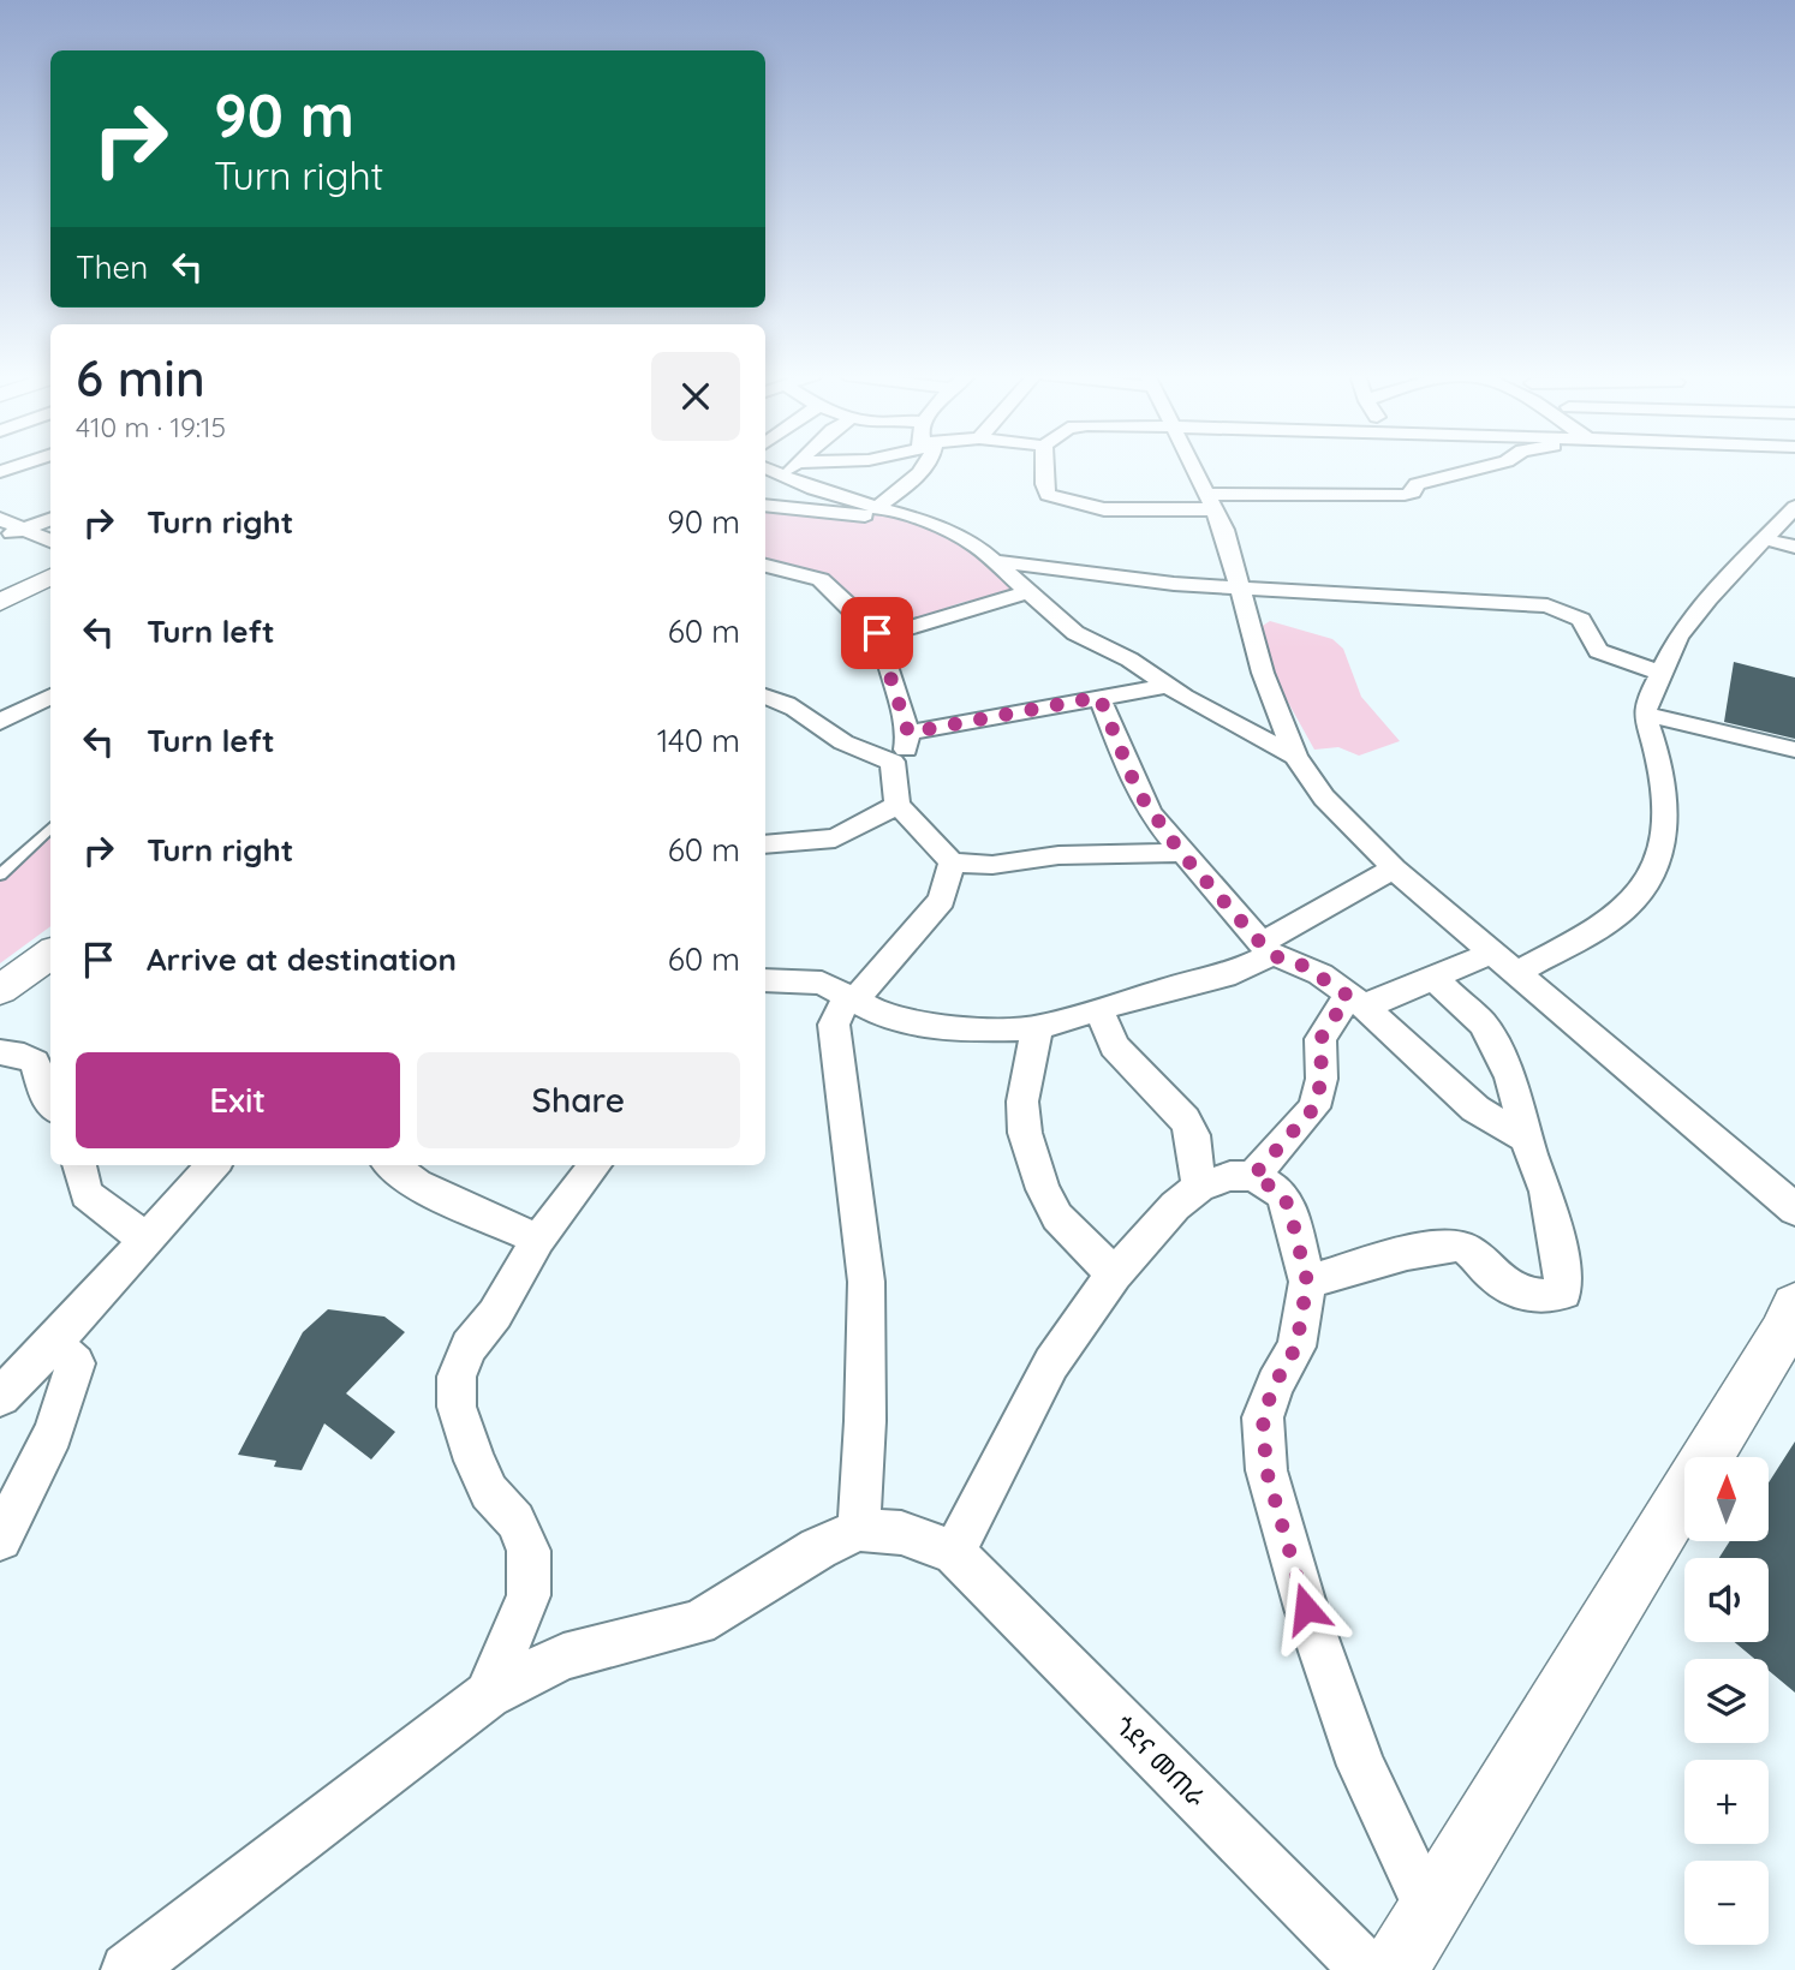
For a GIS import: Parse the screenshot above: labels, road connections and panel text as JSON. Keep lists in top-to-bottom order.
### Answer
{
  "streets": {
    "street": ["ጎደና መጠራ"]
  },
  "north": "top",
  "page": {
    "turn": ["90 m", "Turn right"],
    "then": "Then",
    "heading": ["6 min", "410 m · 19:15"],
    "list": [
      {
        "name": "Turn right",
        "value": "90 m"
      },
      {
        "name": "Turn left",
        "value": "60 m"
      },
      {
        "name": "Turn left",
        "value": "140 m"
      },
      {
        "name": "Turn right",
        "value": "60 m"
      },
      {
        "name": "Arrive at destination",
        "value": "60 m"
      }
    ],
    "buttons": ["Exit", "Share"],
    "map_buttons": ["+", "−"]
  }
}
